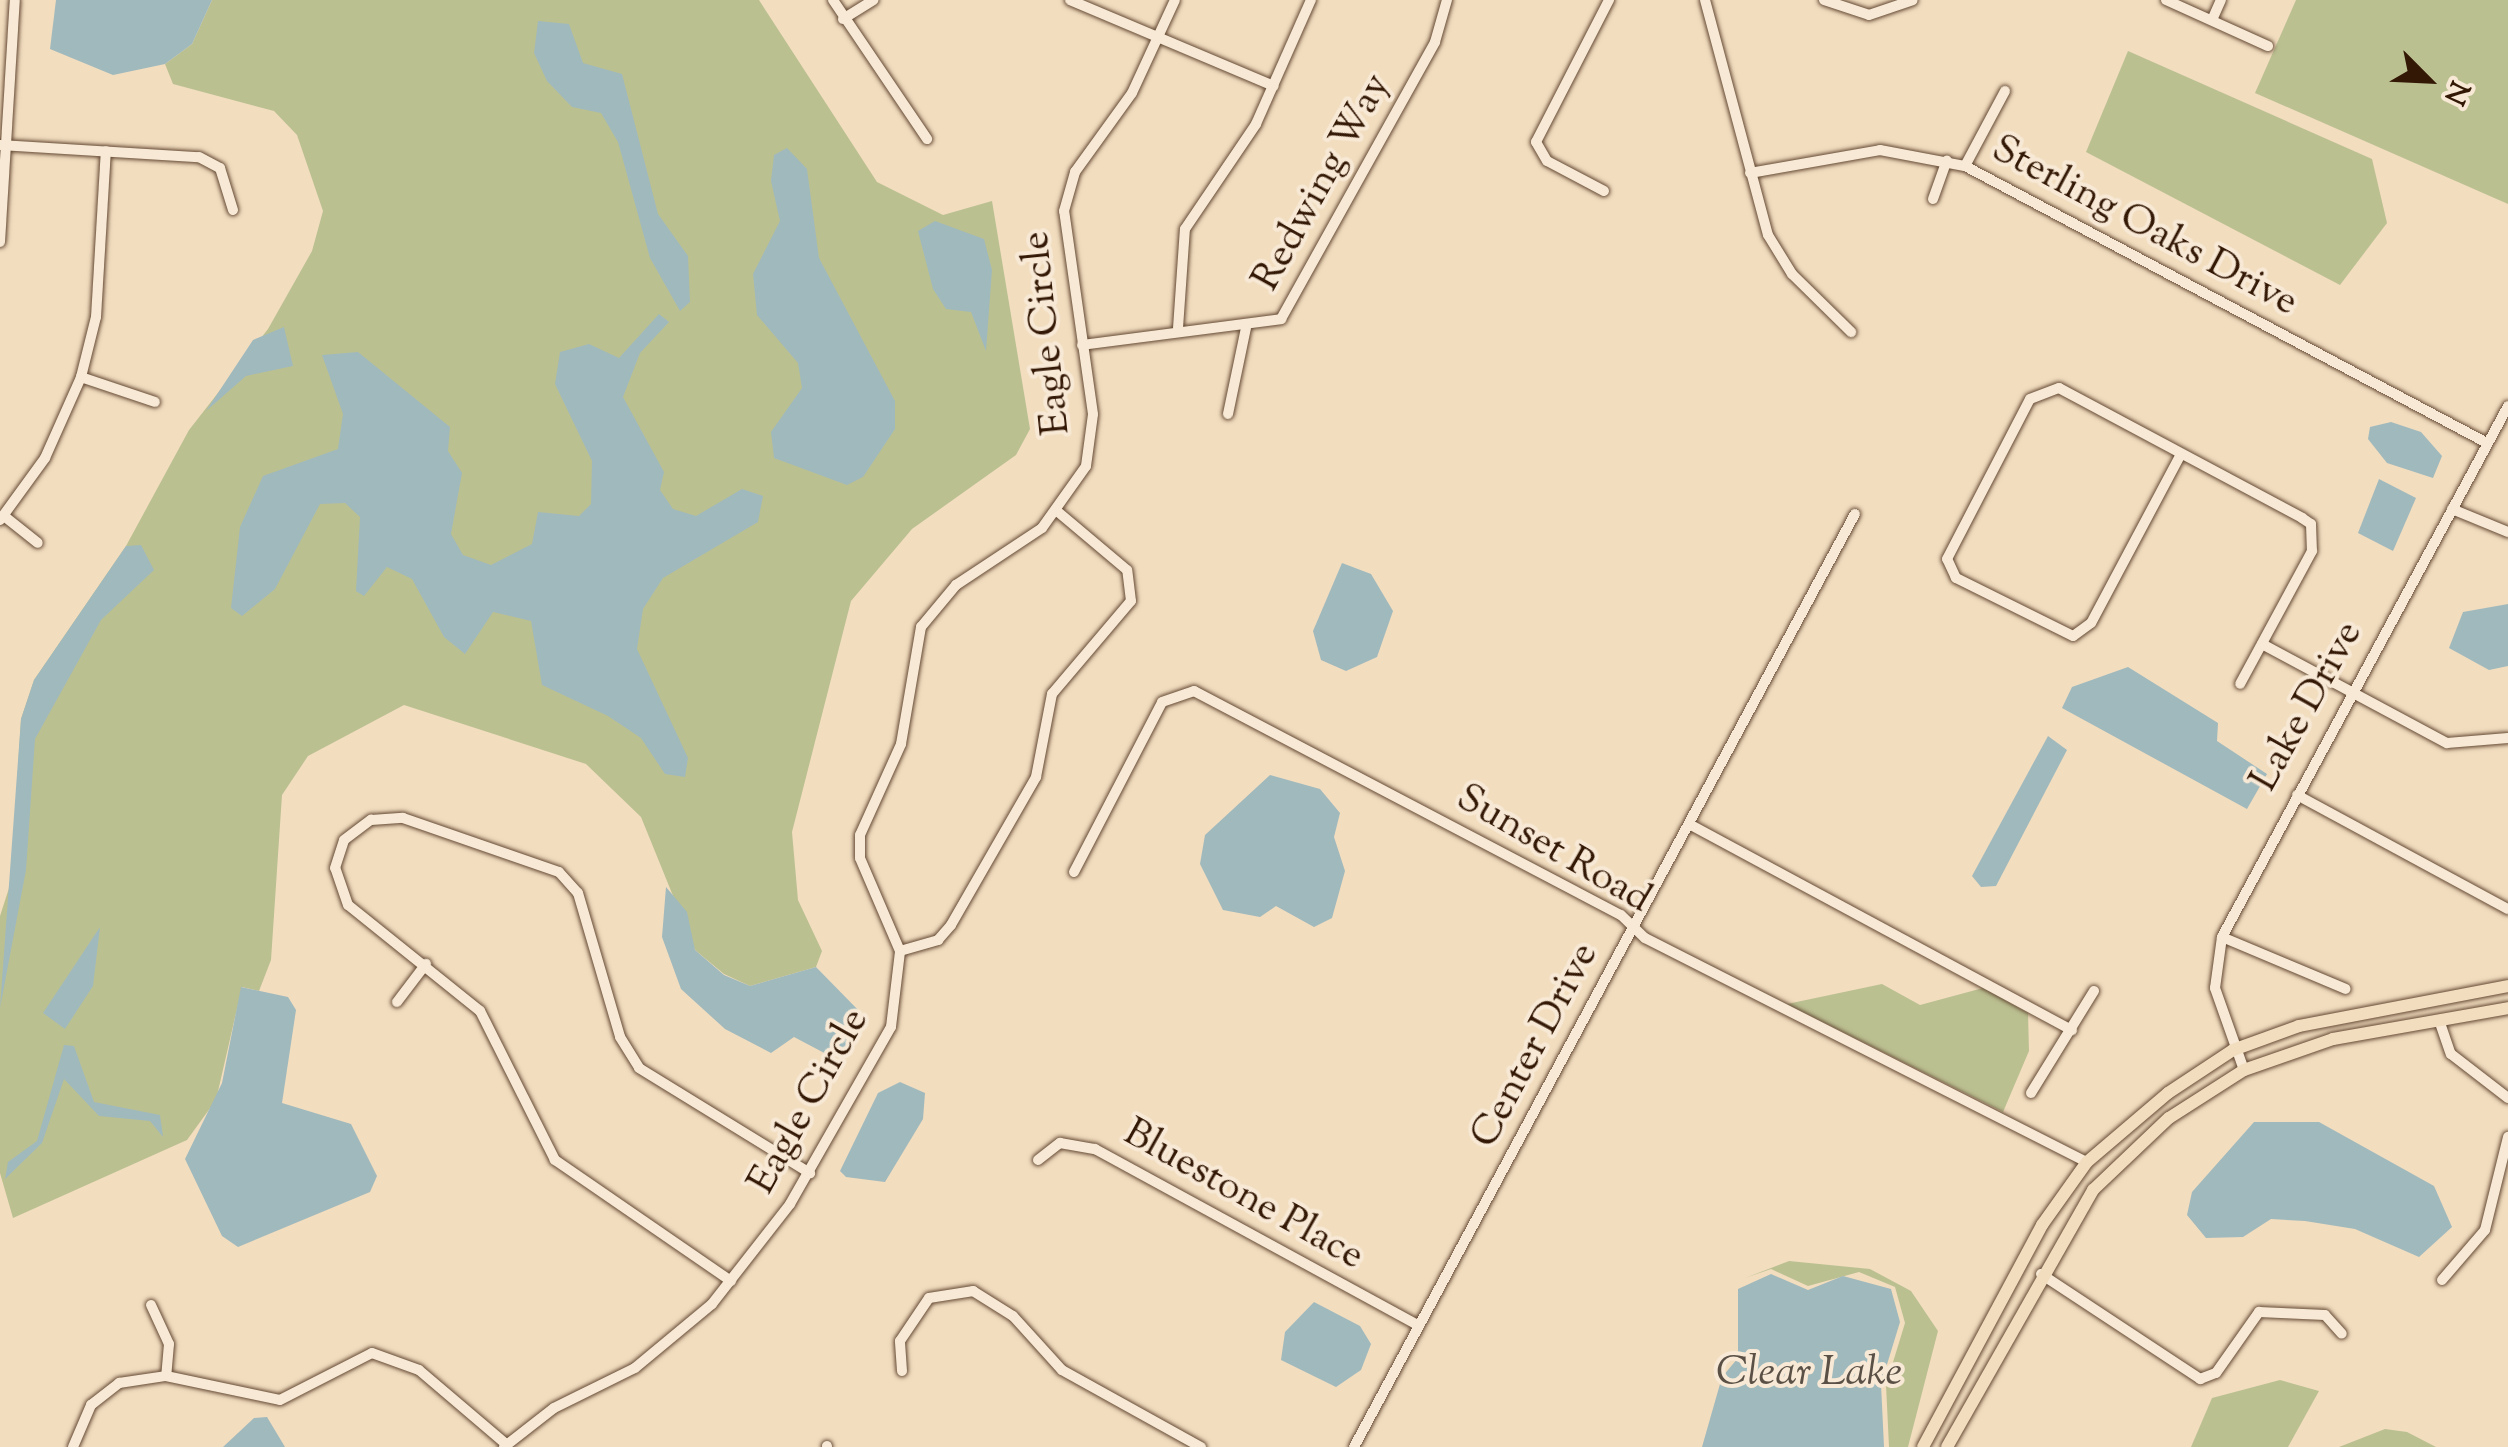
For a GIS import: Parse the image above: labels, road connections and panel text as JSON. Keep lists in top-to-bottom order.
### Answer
{
  "streets": {
    "street": [
      "Redwing Way",
      "Sterling Oaks Drive",
      "Eagle Circle",
      "Lake Drive",
      "Sunset Road",
      "Center Drive",
      "Bluestone Place"
    ]
  },
  "crossings": [
    ["Redwing Way", "Eagle Circle"],
    ["Sterling Oaks Drive", "Lake Drive"],
    ["Sunset Road", "Center Drive"],
    ["Center Drive", "Bluestone Place"]
  ],
  "water": ["Clear Lake"],
  "north": "bottom right"
}
